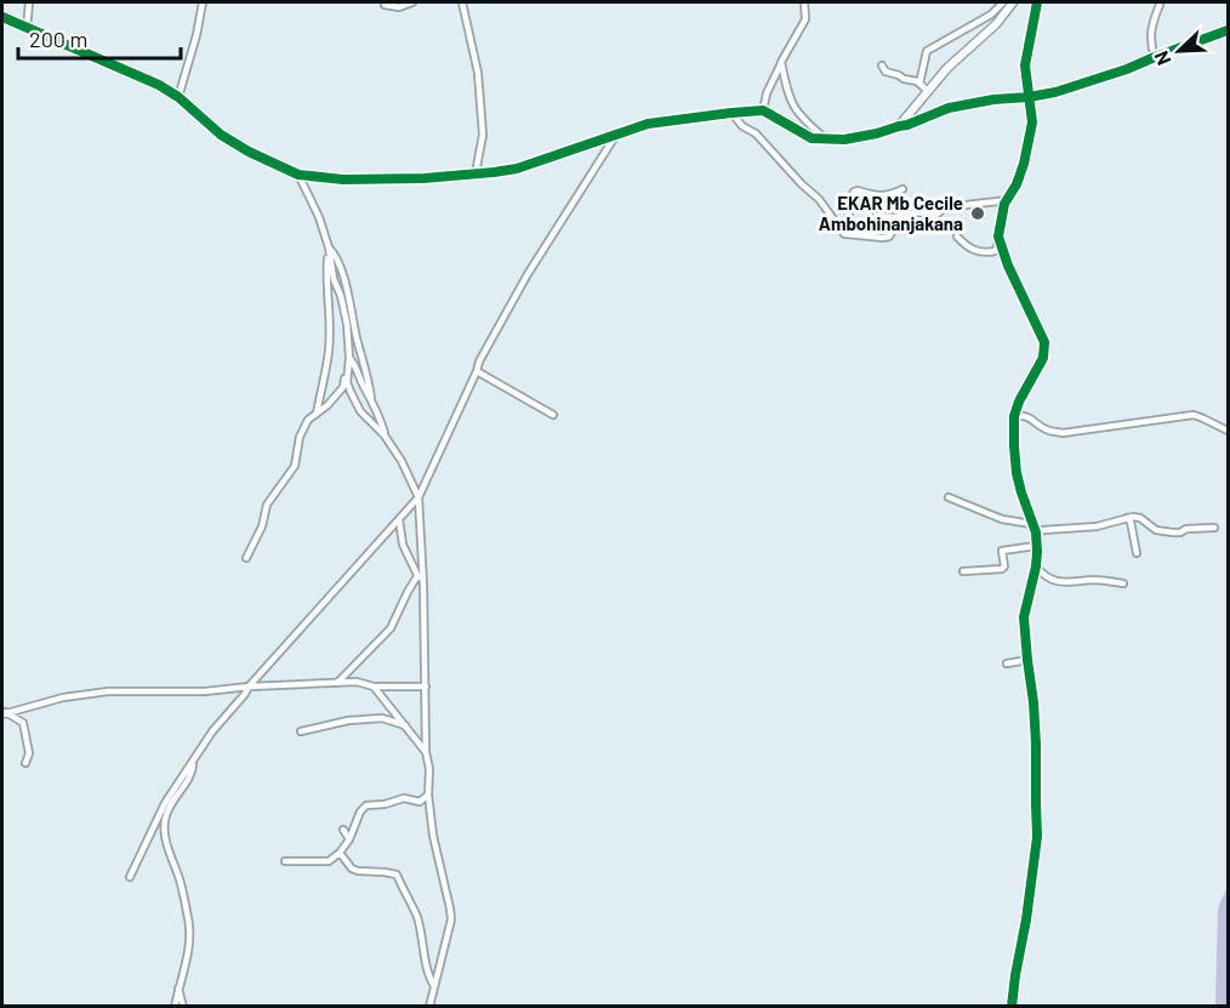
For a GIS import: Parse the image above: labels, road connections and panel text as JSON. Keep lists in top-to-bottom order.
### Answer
{
  "places": ["EKAR Mb Cecile Ambohinanjakana"],
  "scale_bar": "200 m",
  "north": "bottom left"
}
